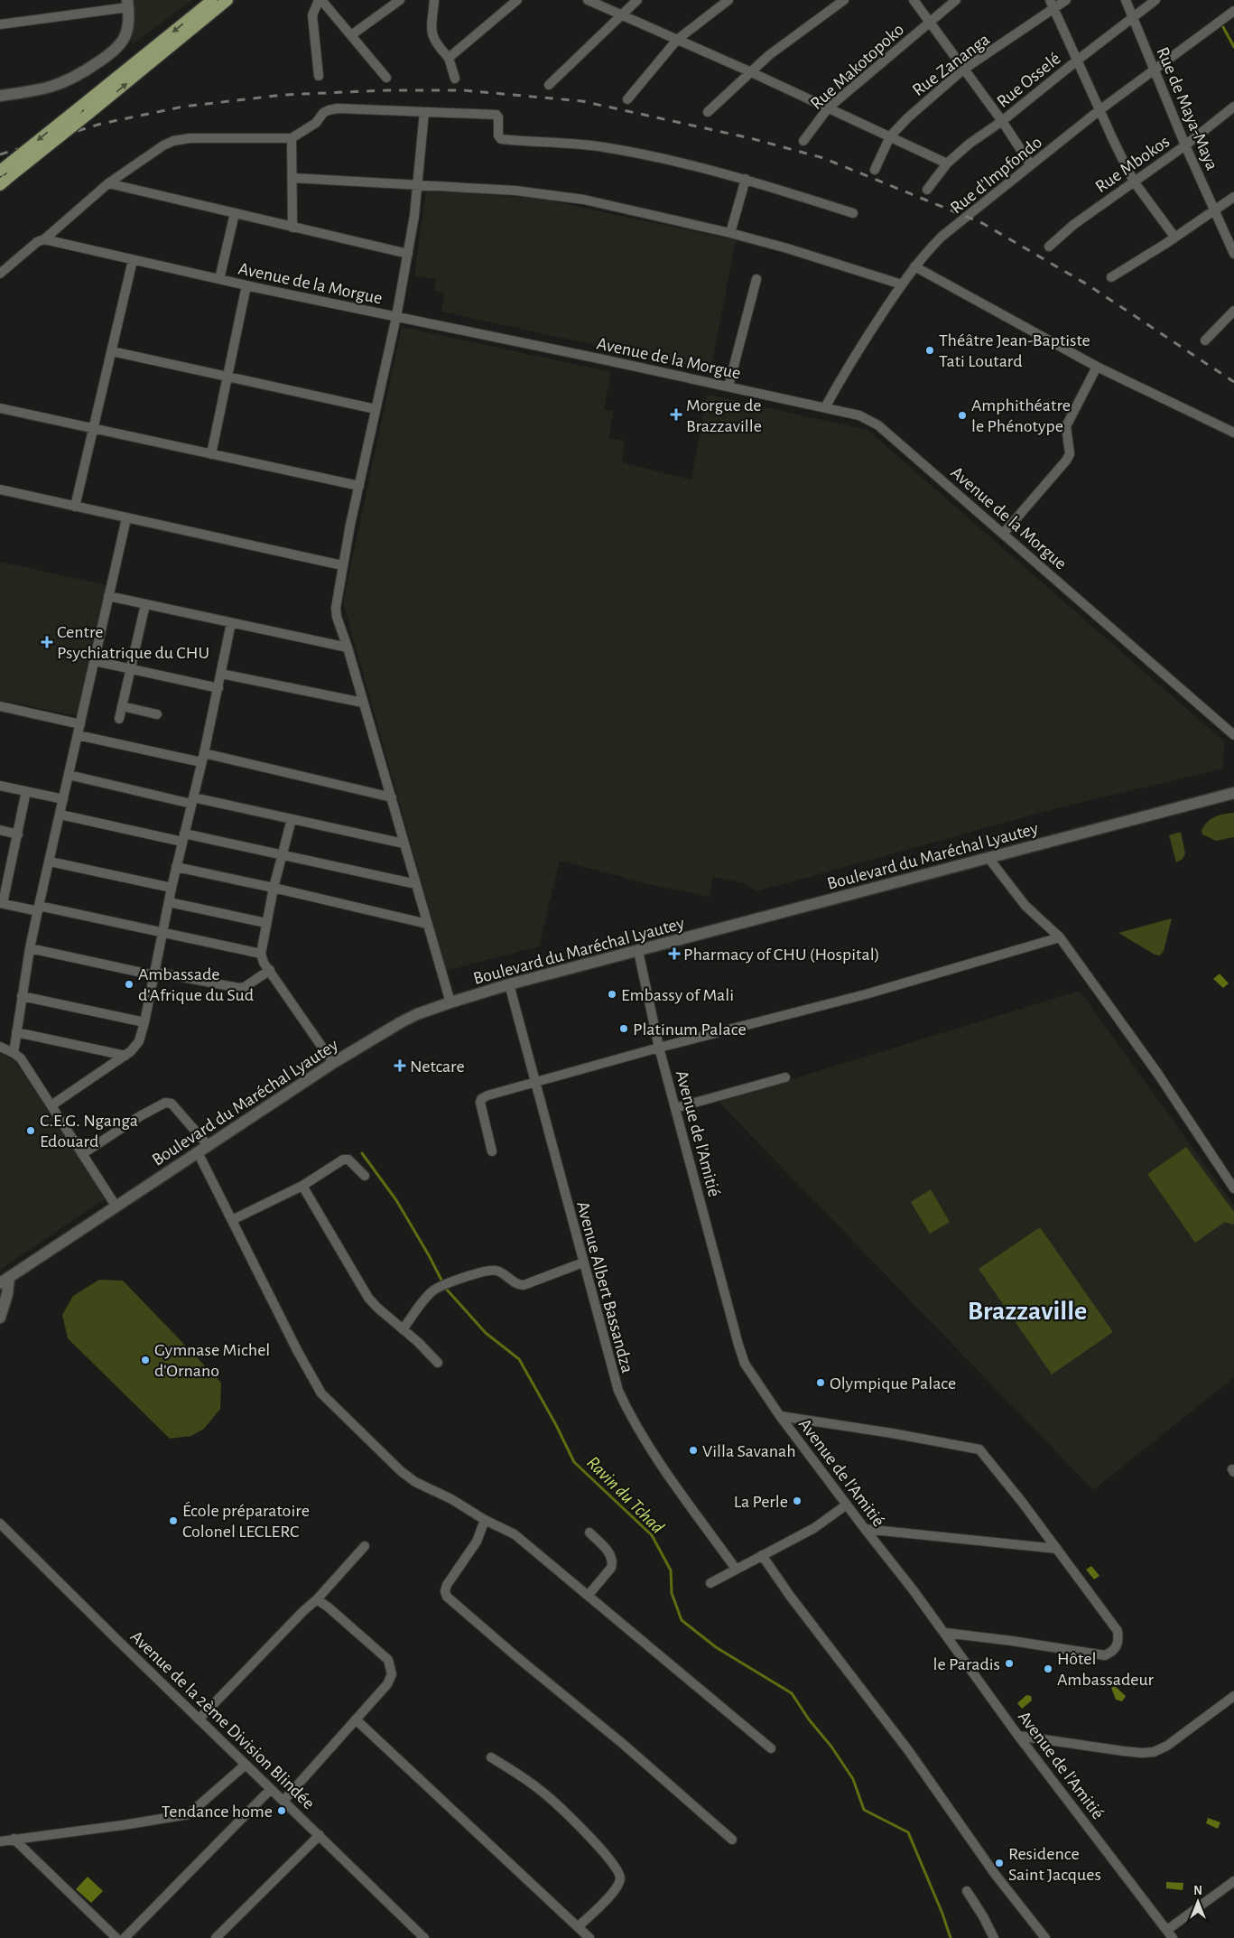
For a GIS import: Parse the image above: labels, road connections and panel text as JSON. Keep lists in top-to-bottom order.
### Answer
{
  "streets": {
    "main road": ["Boulevard du Maréchal Lyautey"],
    "street": [
      "Rue Zananga",
      "Rue Makotopoko",
      "Rue Osselé",
      "Rue de Maya-Maya",
      "Rue Mbokos",
      "Rue d'Impfondo",
      "Avenue de la Morgue",
      "Avenue de l'Amitié",
      "Avenue Albert Bassandza",
      "Avenue de la 2ème Division Blindée"
    ]
  },
  "crossings": [
    ["Rue Osselé", "Rue de Maya-Maya"],
    ["Rue de Maya-Maya", "Rue Mbokos"],
    ["Rue de Maya-Maya", "Rue d'Impfondo"],
    ["Rue d'Impfondo", "Avenue de la Morgue"],
    ["Boulevard du Maréchal Lyautey", "Avenue de l'Amitié"],
    ["Boulevard du Maréchal Lyautey", "Avenue Albert Bassandza"]
  ],
  "districts": ["Brazzaville"],
  "water": ["Ravin du Tchad"],
  "places": {
    "other": [
      "Théâtre Jean-Baptiste Tati Loutard",
      "Amphithéatre le Phénotype",
      "Ambassade d'Afrique du Sud",
      "Embassy of Mali",
      "Platinum Palace",
      "C.E.G. Nganga Edouard",
      "Gymnase Michel d'Ornano",
      "Olympique Palace",
      "Villa Savanah",
      "La Perle",
      "École préparatoire Colonel LECLERC",
      "le Paradis",
      "Hôtel Ambassadeur",
      "Tendance home",
      "Residence Saint Jacques"
    ],
    "health": [
      "Morgue de Brazzaville",
      "Centre Psychiatrique du CHU",
      "Pharmacy of CHU (Hospital)",
      "Netcare"
    ]
  },
  "north": "top"
}
